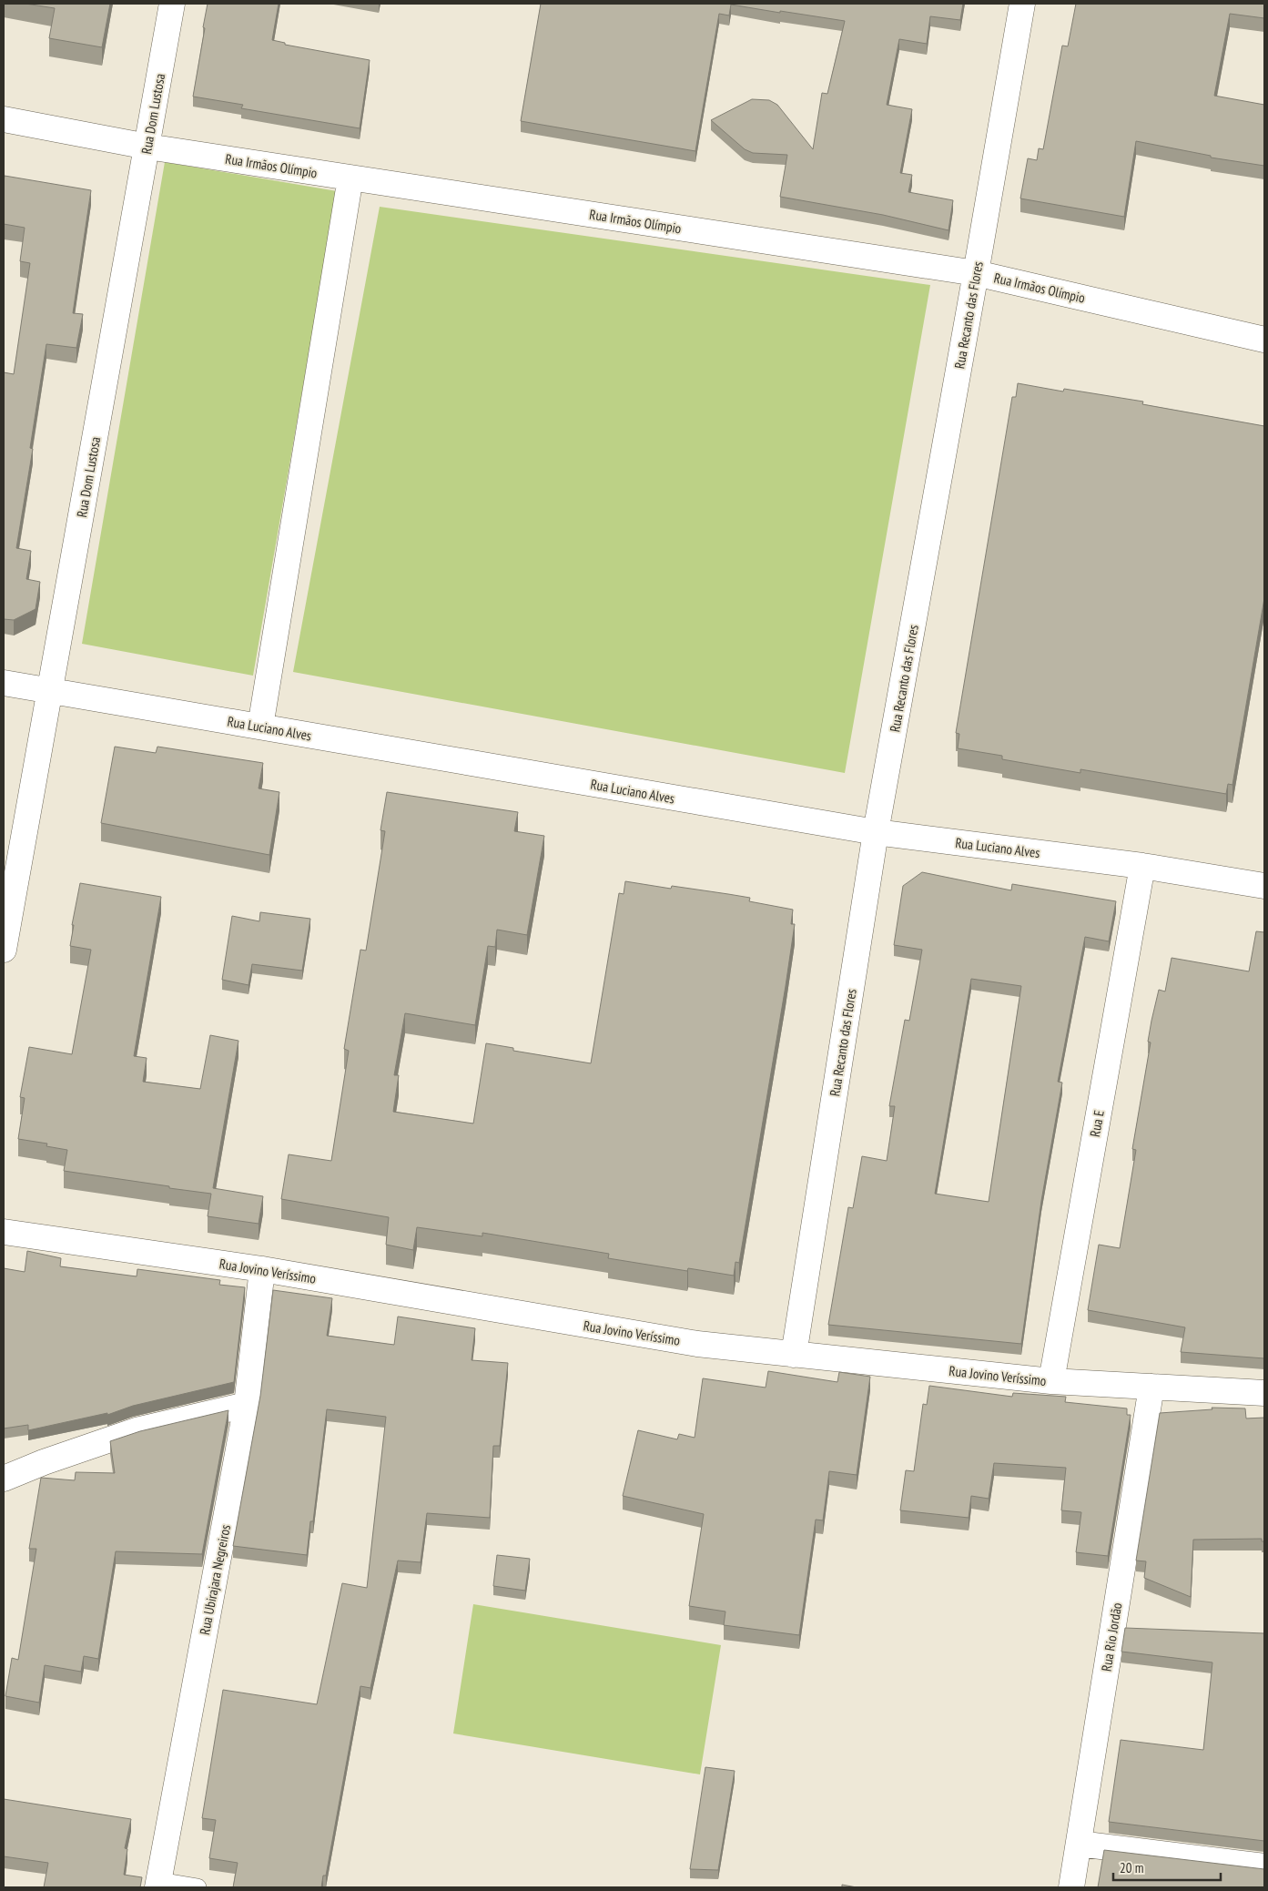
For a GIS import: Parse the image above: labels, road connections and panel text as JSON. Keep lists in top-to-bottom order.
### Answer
{
  "streets": {
    "street": [
      "Rua Dom Lustosa",
      "Rua Irmãos Olímpio",
      "Rua Recanto das Flores",
      "Rua Luciano Alves",
      "Rua E",
      "Rua Jovino Veríssimo",
      "Rua Ubirajara Negreiros",
      "Rua Rio Jordão"
    ]
  },
  "crossings": [
    ["Rua Dom Lustosa", "Rua Irmãos Olímpio"],
    ["Rua Dom Lustosa", "Rua Luciano Alves"],
    ["Rua Irmãos Olímpio", "Rua Recanto das Flores"],
    ["Rua Recanto das Flores", "Rua Luciano Alves"],
    ["Rua Recanto das Flores", "Rua Jovino Veríssimo"],
    ["Rua Luciano Alves", "Rua E"],
    ["Rua E", "Rua Jovino Veríssimo"],
    ["Rua Jovino Veríssimo", "Rua Ubirajara Negreiros"],
    ["Rua Jovino Veríssimo", "Rua Rio Jordão"]
  ],
  "scale_bar": "20 m"
}
